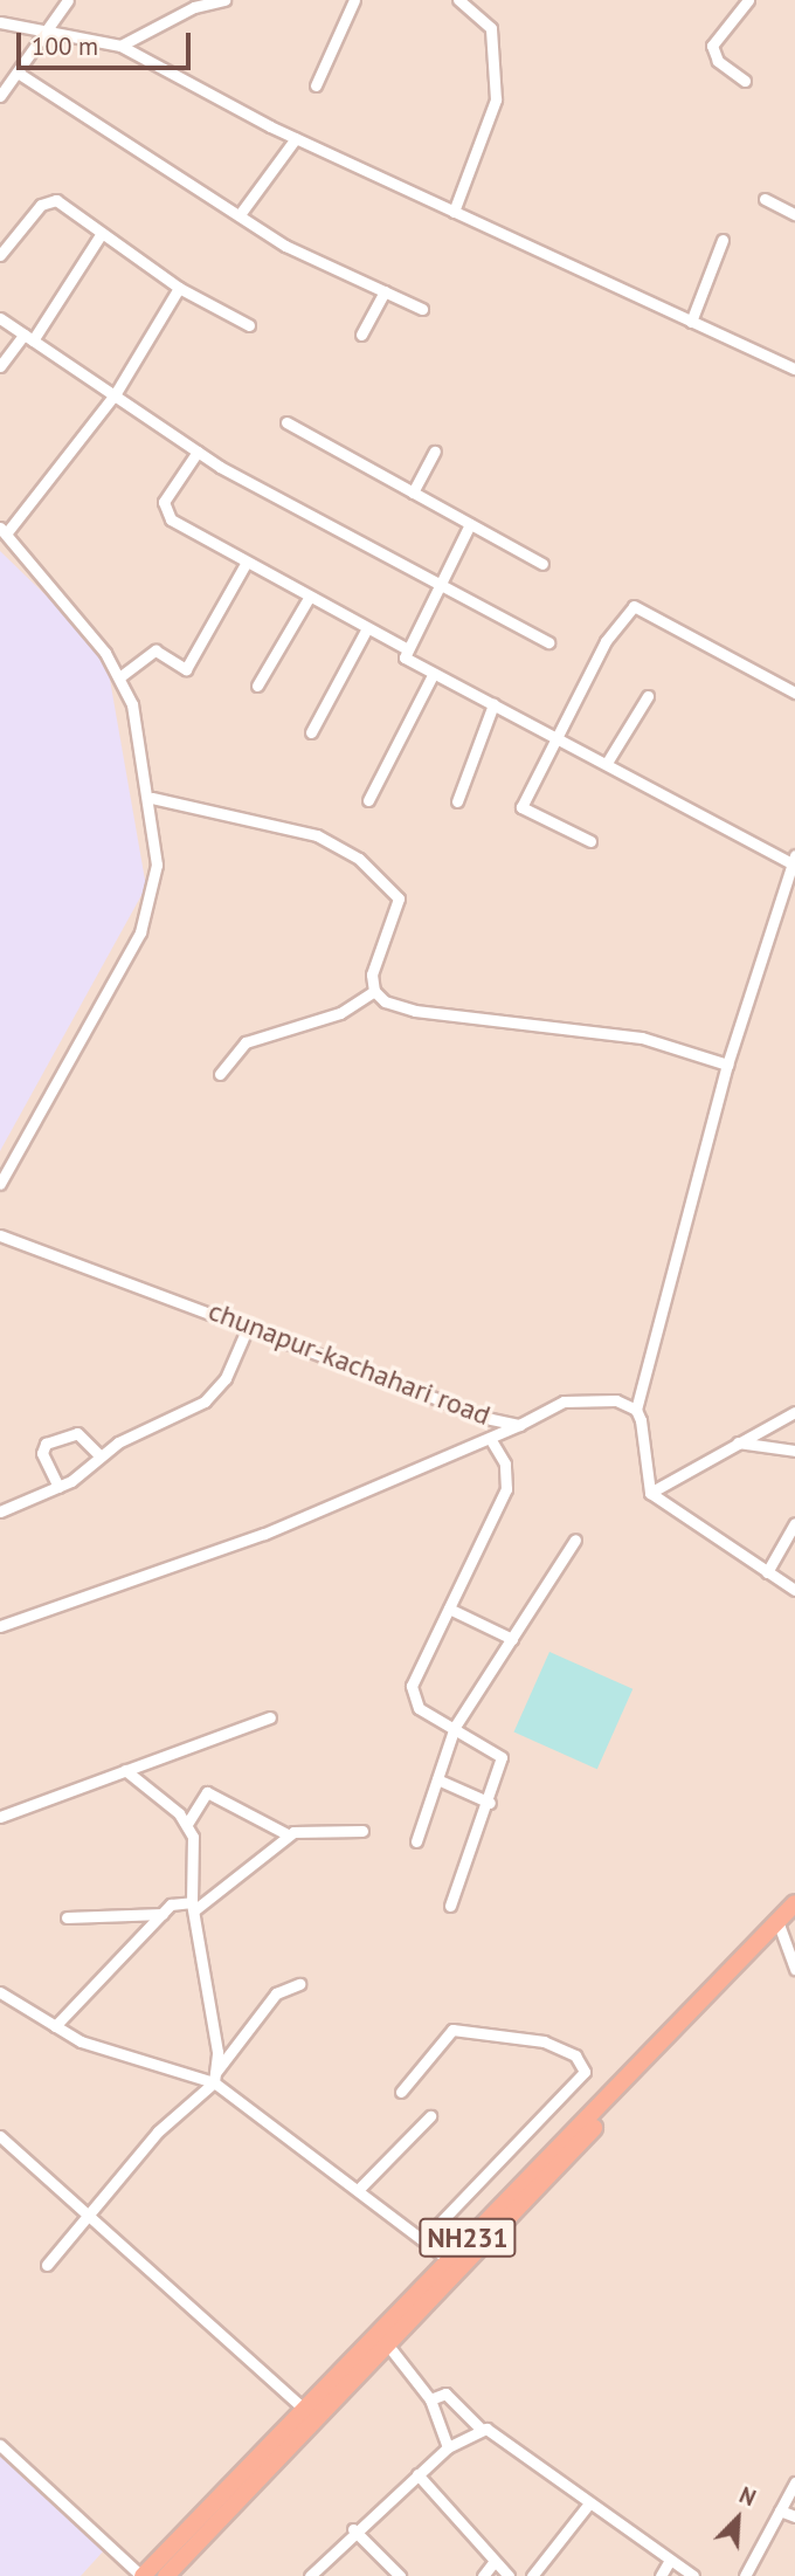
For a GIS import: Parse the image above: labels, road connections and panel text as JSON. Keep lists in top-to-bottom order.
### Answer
{
  "streets": {
    "highway": ["NH231"],
    "street": ["chunapur-kachahari road"]
  },
  "scale_bar": "100 m",
  "north": "top right"
}
